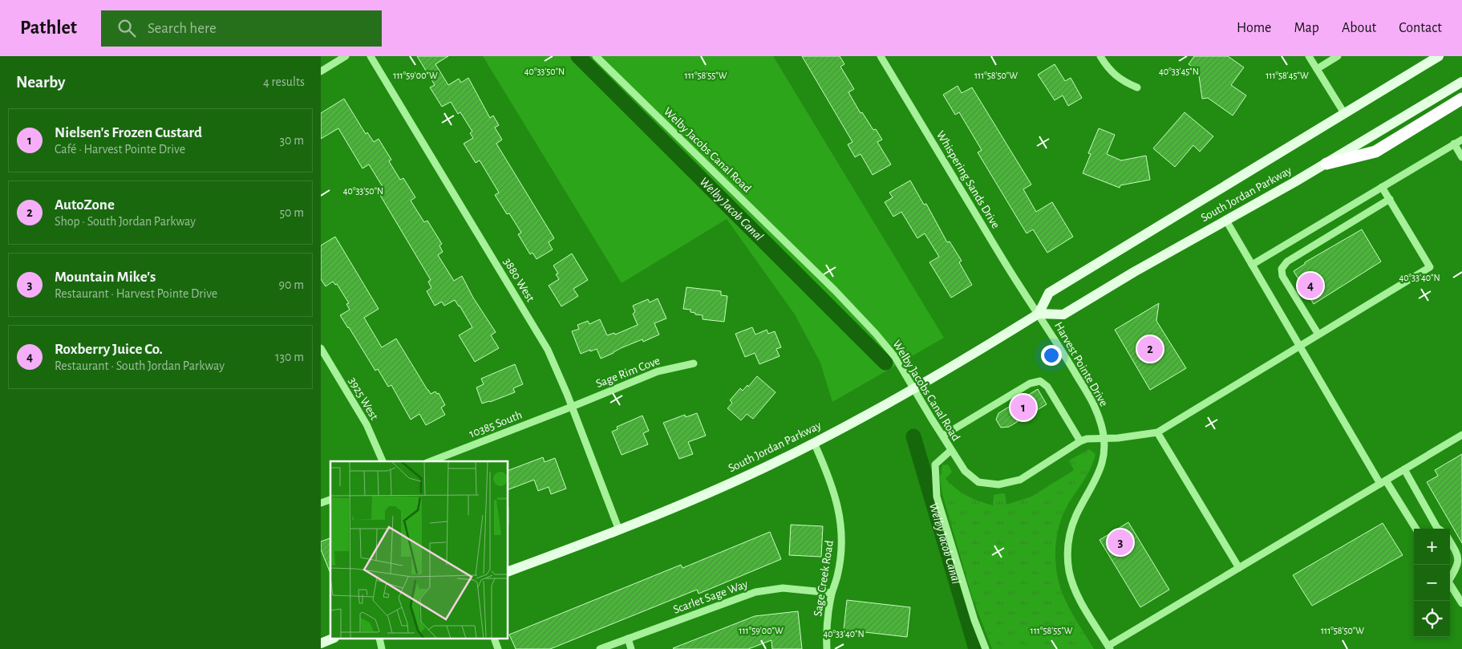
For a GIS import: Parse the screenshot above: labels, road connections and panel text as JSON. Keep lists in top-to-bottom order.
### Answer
{
  "streets": {
    "main road": ["South Jordan Parkway"],
    "street": [
      "Welby Jacobs Canal Road",
      "Whispering Sands Drive",
      "3880 West",
      "Harvest Pointe Drive",
      "Sage Rim Cove",
      "3925 West",
      "10385 South",
      "Sage Creek Road",
      "Scarlet Sage Way"
    ]
  },
  "crossings": [
    ["Welby Jacobs Canal Road", "South Jordan Parkway"],
    ["Whispering Sands Drive", "South Jordan Parkway"],
    ["Whispering Sands Drive", "Harvest Pointe Drive"],
    ["South Jordan Parkway", "3880 West"],
    ["South Jordan Parkway", "Harvest Pointe Drive"],
    ["South Jordan Parkway", "Sage Creek Road"],
    ["3880 West", "Sage Rim Cove"],
    ["3880 West", "10385 South"],
    ["Sage Rim Cove", "10385 South"],
    ["Sage Creek Road", "Scarlet Sage Way"]
  ],
  "water": ["Welby Jacob Canal"],
  "page": {
    "header": "Pathlet",
    "search": "Search here",
    "nav": [
      "Home",
      "Map",
      "About",
      "Contact"
    ],
    "heading": ["Nearby", "4 results"],
    "list": [
      {
        "mark": "1",
        "name": "Nielsen's Frozen Custard",
        "note": "Café · Harvest Pointe Drive",
        "value": "30 m"
      },
      {
        "mark": "2",
        "name": "AutoZone",
        "note": "Shop · South Jordan Parkway",
        "value": "50 m"
      },
      {
        "mark": "3",
        "name": "Mountain Mike's",
        "note": "Restaurant · Harvest Pointe Drive",
        "value": "90 m"
      },
      {
        "mark": "4",
        "name": "Roxberry Juice Co.",
        "note": "Restaurant · South Jordan Parkway",
        "value": "130 m"
      }
    ],
    "pins": [
      "4",
      "2",
      "1",
      "3"
    ],
    "map_buttons": ["+", "−"]
  },
  "coordinates": [
    "40°33'50\"N",
    "40°33'45\"N",
    "111°58'45\"W",
    "111°59'00\"W",
    "111°58'55\"W",
    "111°58'50\"W",
    "40°33'40\"N"
  ]
}
